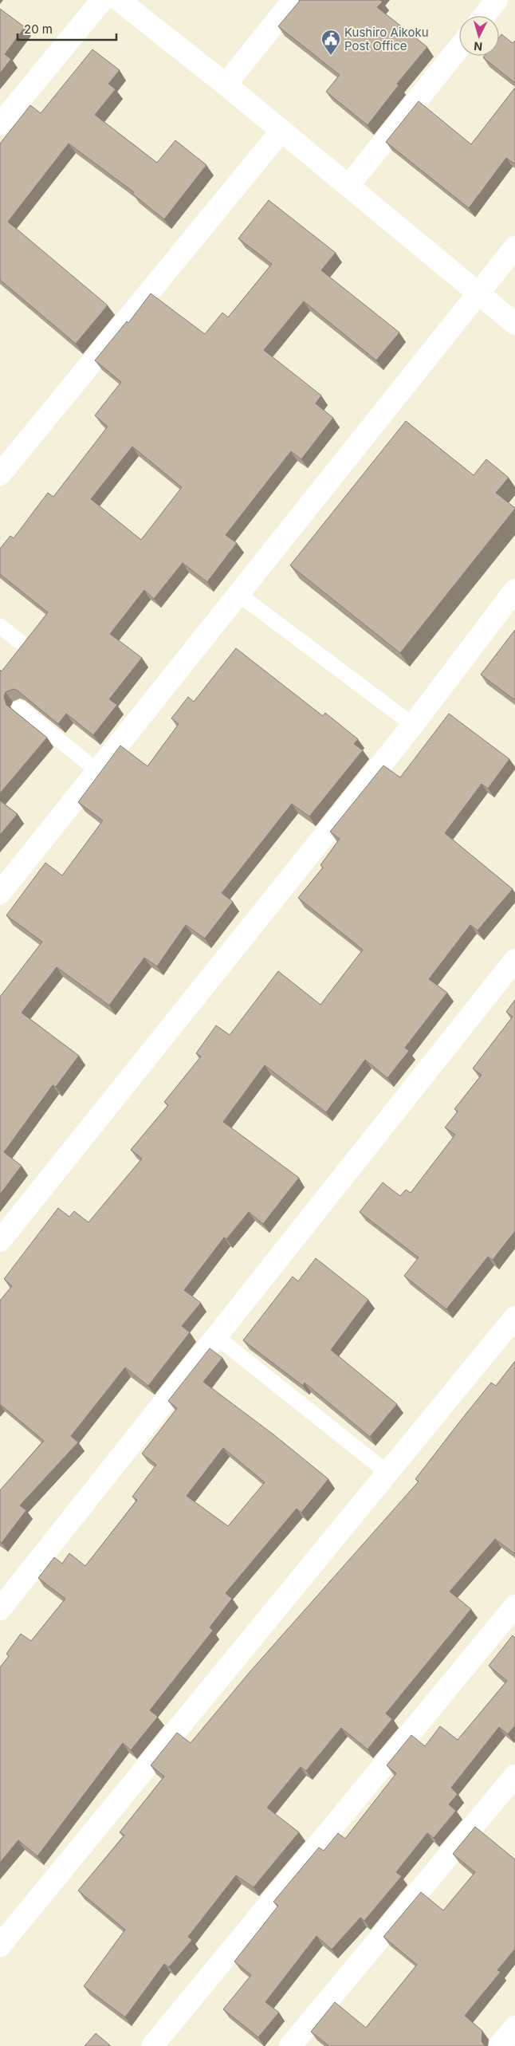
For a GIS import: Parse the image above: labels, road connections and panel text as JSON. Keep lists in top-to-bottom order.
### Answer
{
  "places": {
    "public building": ["Kushiro Aikoku Post Office"]
  },
  "scale_bar": "20 m",
  "north": "bottom"
}
